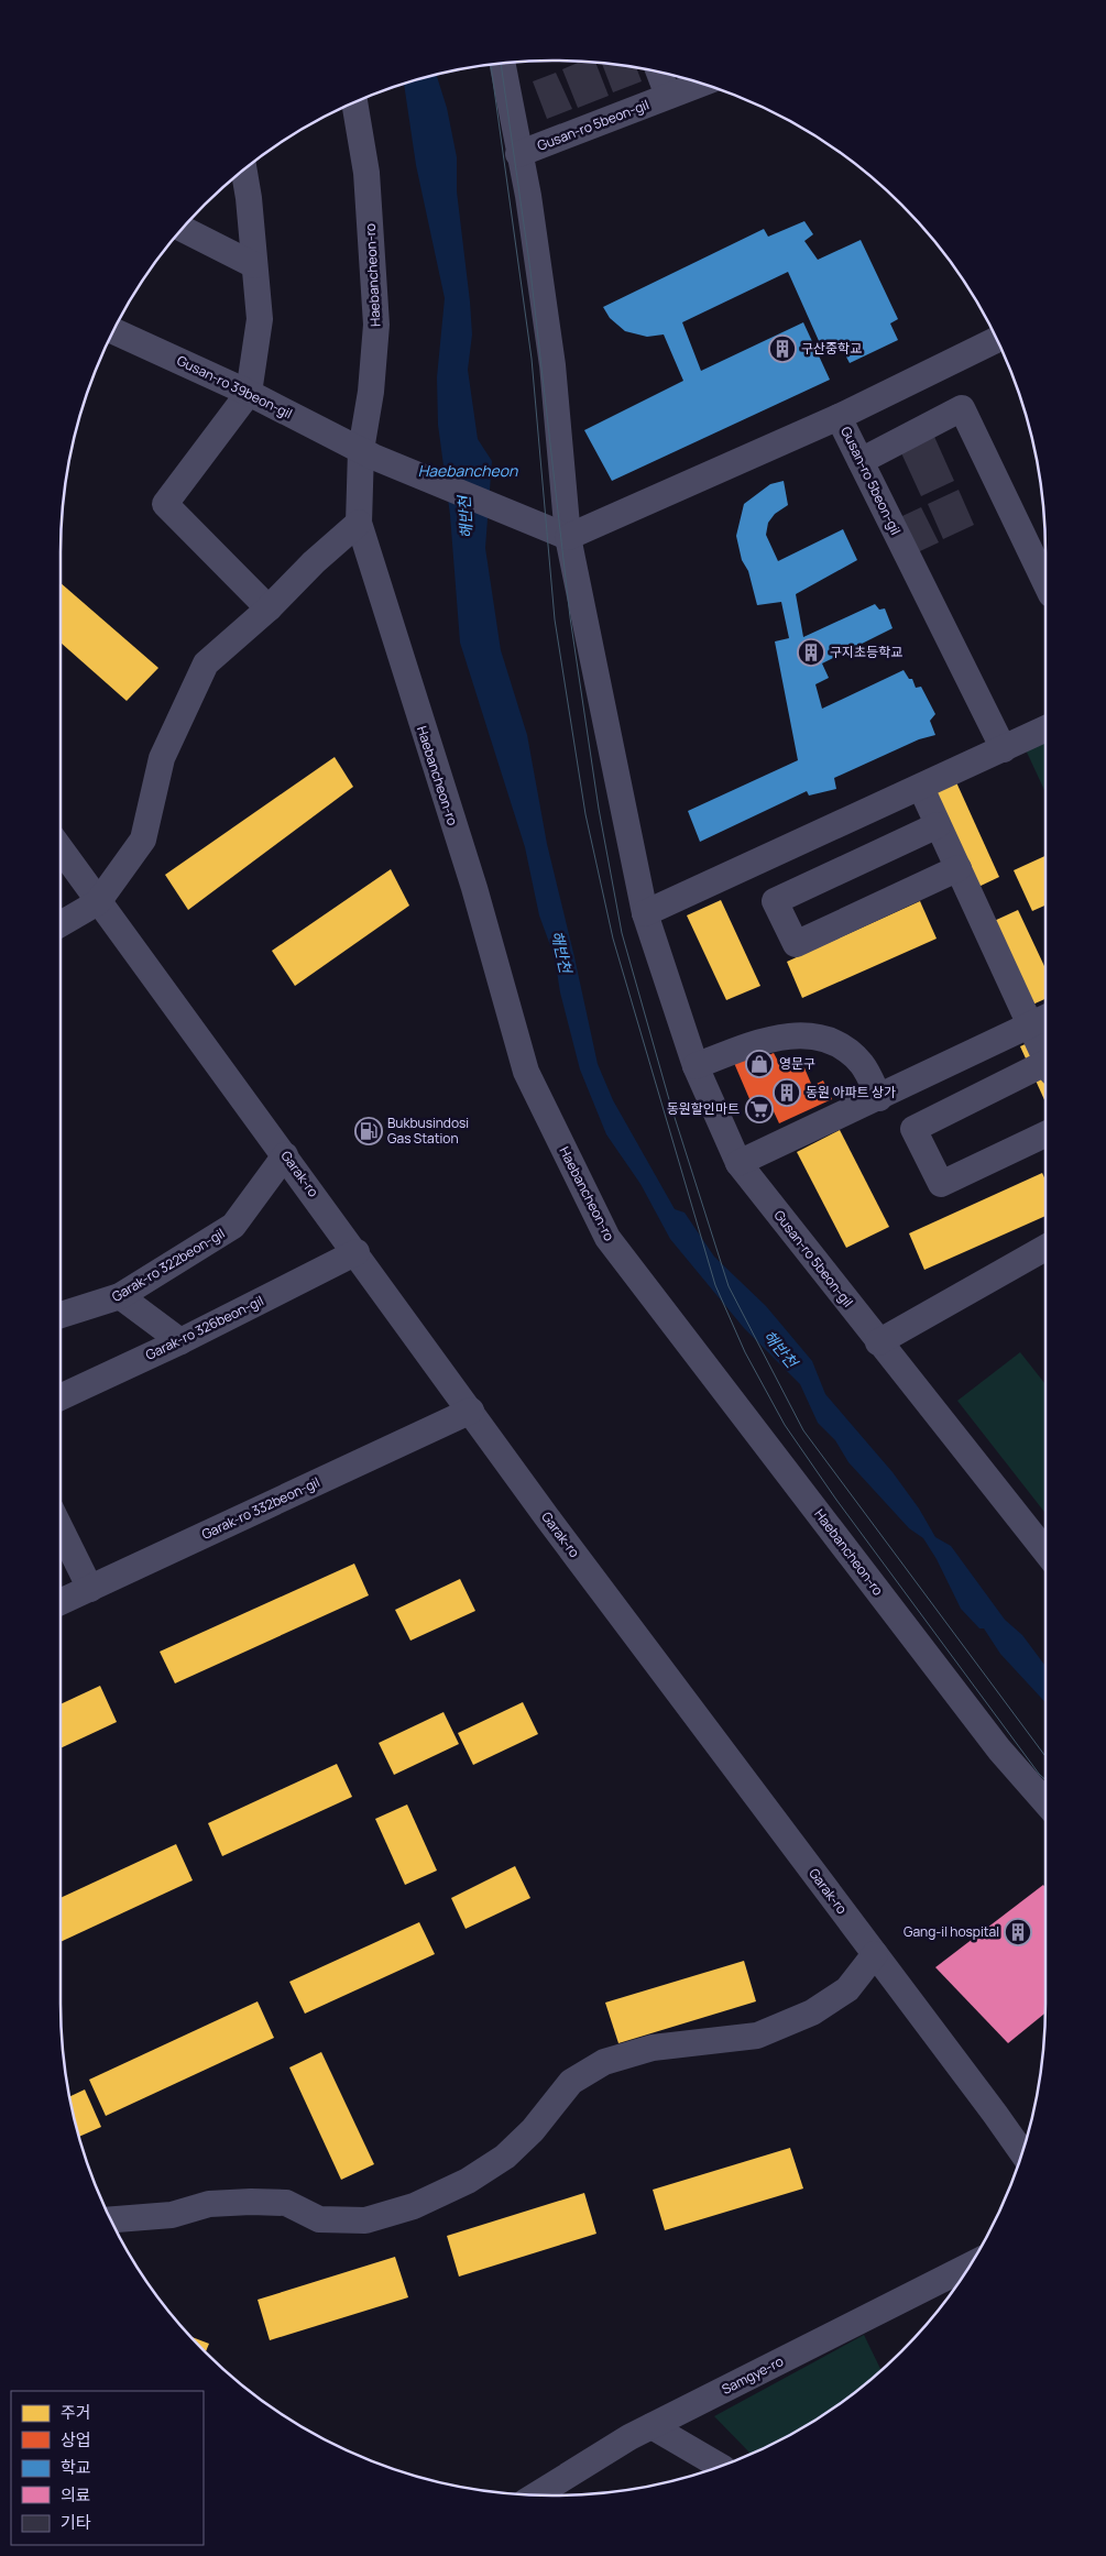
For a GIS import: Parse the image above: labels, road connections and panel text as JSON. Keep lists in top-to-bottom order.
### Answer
{
  "streets": {
    "street": [
      "Gusan-ro 5beon-gil",
      "Haebancheon-ro",
      "Gusan-ro 39beon-gil",
      "Garak-ro",
      "Garak-ro 322beon-gil",
      "Garak-ro 326beon-gil",
      "Garak-ro 332beon-gil",
      "Samgye-ro"
    ]
  },
  "crossings": [
    ["Gusan-ro 5beon-gil", "Gusan-ro 39beon-gil"],
    ["Haebancheon-ro", "Gusan-ro 39beon-gil"],
    ["Garak-ro", "Garak-ro 322beon-gil"],
    ["Garak-ro", "Garak-ro 326beon-gil"],
    ["Garak-ro", "Garak-ro 332beon-gil"]
  ],
  "water": ["Haebancheon", "해반천"],
  "places": {
    "building": [
      "구산중학교",
      "구지초등학교",
      "동원 아파트 상가",
      "Gang-il hospital"
    ],
    "shop": ["영문구"],
    "supermarket": ["동원할인마트"],
    "fuel station": ["Bukbusindosi Gas Station"]
  },
  "legend": [
    "주거",
    "상업",
    "학교",
    "의료",
    "기타"
  ]
}
